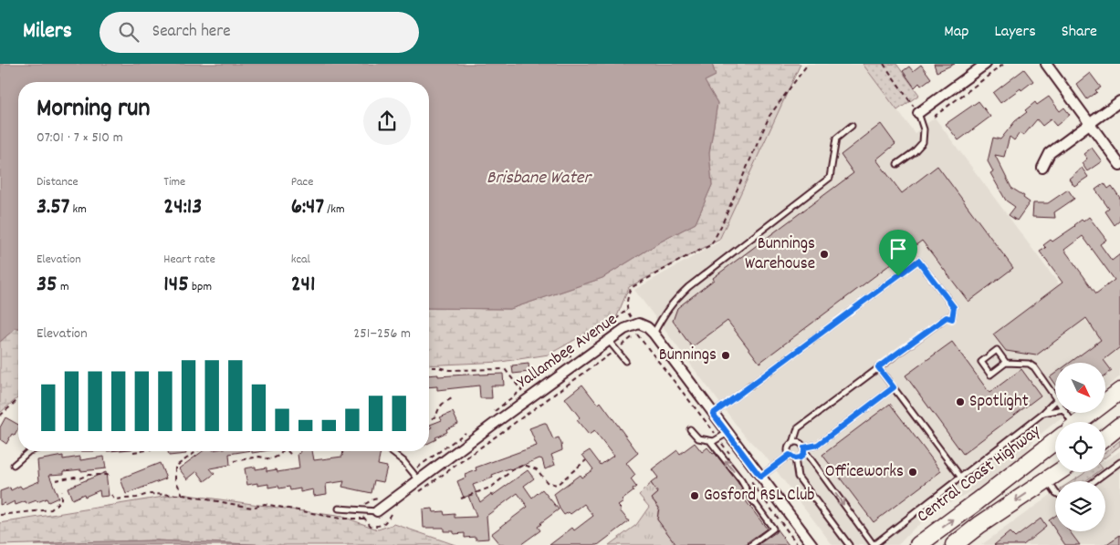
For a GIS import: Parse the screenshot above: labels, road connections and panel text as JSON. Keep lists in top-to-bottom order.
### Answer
{
  "streets": {
    "highway": ["Central Coast Highway"],
    "street": ["Yallambee Avenue"]
  },
  "water": ["Brisbane Water"],
  "places": [
    "Bunnings Warehouse",
    "Bunnings",
    "Spotlight",
    "Officeworks",
    "Gosford RSL Club"
  ],
  "north": "bottom right",
  "page": {
    "header": "Milers",
    "search": "Search here",
    "nav": ["Map", "Layers", "Share"],
    "heading": ["Morning run", "07:01 · 7 × 510 m"],
    "stats": [
      ["Distance", "3.57 km"],
      ["Time", "24:13"],
      ["Pace", "6:47 /km"],
      ["Elevation", "35 m"],
      ["Heart rate", "145 bpm"],
      ["kcal", "241"]
    ],
    "chart": ["Elevation", "251–256 m"]
  }
}
